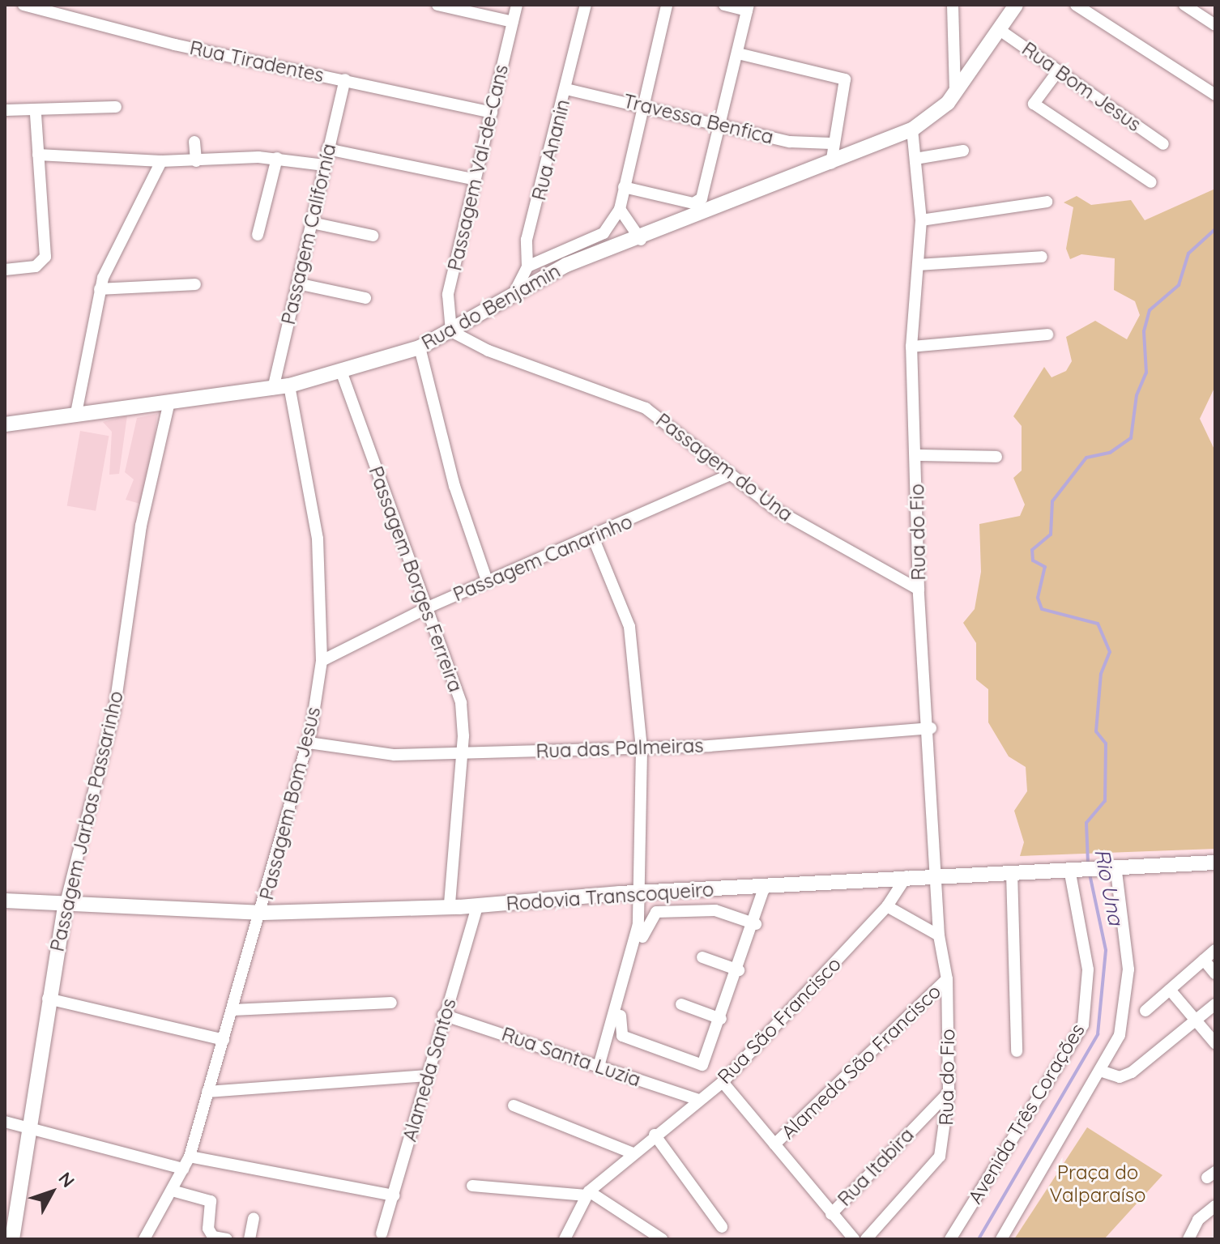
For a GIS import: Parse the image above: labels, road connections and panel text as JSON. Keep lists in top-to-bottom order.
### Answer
{
  "streets": {
    "main road": ["Rua do Benjamin", "Passagem Jarbas Passarinho", "Rodovia Transcoqueiro"],
    "street": [
      "Rua Tiradentes",
      "Rua Bom Jesus",
      "Travessa Benfica",
      "Rua Ananin",
      "Passagem Val-de-Cans",
      "Passagem Californía",
      "Passagem do Una",
      "Rua do Fio",
      "Passagem Canarinho",
      "Passagem Borges Ferreira",
      "Rua das Palmeiras",
      "Passagem Bom Jesus",
      "Rua São Francisco",
      "Rua Santa Luzia",
      "Alameda São Francisco",
      "Alameda Santos",
      "Avenida Três Corações",
      "Rua Itabira"
    ]
  },
  "crossings": [
    ["Rua Tiradentes", "Passagem Val-de-Cans"],
    ["Rua Tiradentes", "Passagem Californía"],
    ["Rua Bom Jesus", "Rua do Benjamin"],
    ["Travessa Benfica", "Rua Ananin"],
    ["Rua Ananin", "Rua do Benjamin"],
    ["Passagem Val-de-Cans", "Rua do Benjamin"],
    ["Passagem Val-de-Cans", "Passagem do Una"],
    ["Passagem Californía", "Rua do Benjamin"],
    ["Rua do Benjamin", "Passagem do Una"],
    ["Rua do Benjamin", "Rua do Fio"],
    ["Rua do Benjamin", "Passagem Borges Ferreira"],
    ["Rua do Benjamin", "Passagem Bom Jesus"],
    ["Rua do Benjamin", "Passagem Jarbas Passarinho"],
    ["Passagem do Una", "Rua do Fio"],
    ["Passagem do Una", "Passagem Canarinho"],
    ["Rua do Fio", "Rua das Palmeiras"],
    ["Rua do Fio", "Rodovia Transcoqueiro"],
    ["Rua do Fio", "Alameda São Francisco"],
    ["Rua do Fio", "Rua Itabira"],
    ["Passagem Canarinho", "Passagem Borges Ferreira"],
    ["Passagem Canarinho", "Passagem Bom Jesus"],
    ["Passagem Borges Ferreira", "Rua das Palmeiras"],
    ["Passagem Borges Ferreira", "Rodovia Transcoqueiro"],
    ["Rua das Palmeiras", "Passagem Bom Jesus"],
    ["Passagem Bom Jesus", "Rodovia Transcoqueiro"],
    ["Passagem Jarbas Passarinho", "Rodovia Transcoqueiro"],
    ["Rodovia Transcoqueiro", "Rua São Francisco"],
    ["Rodovia Transcoqueiro", "Alameda Santos"],
    ["Rodovia Transcoqueiro", "Avenida Três Corações"],
    ["Rua São Francisco", "Rua Santa Luzia"],
    ["Rua Santa Luzia", "Alameda Santos"]
  ],
  "water": ["Rio Una"],
  "parks": ["Praça do Valparaíso"],
  "north": "top right"
}
